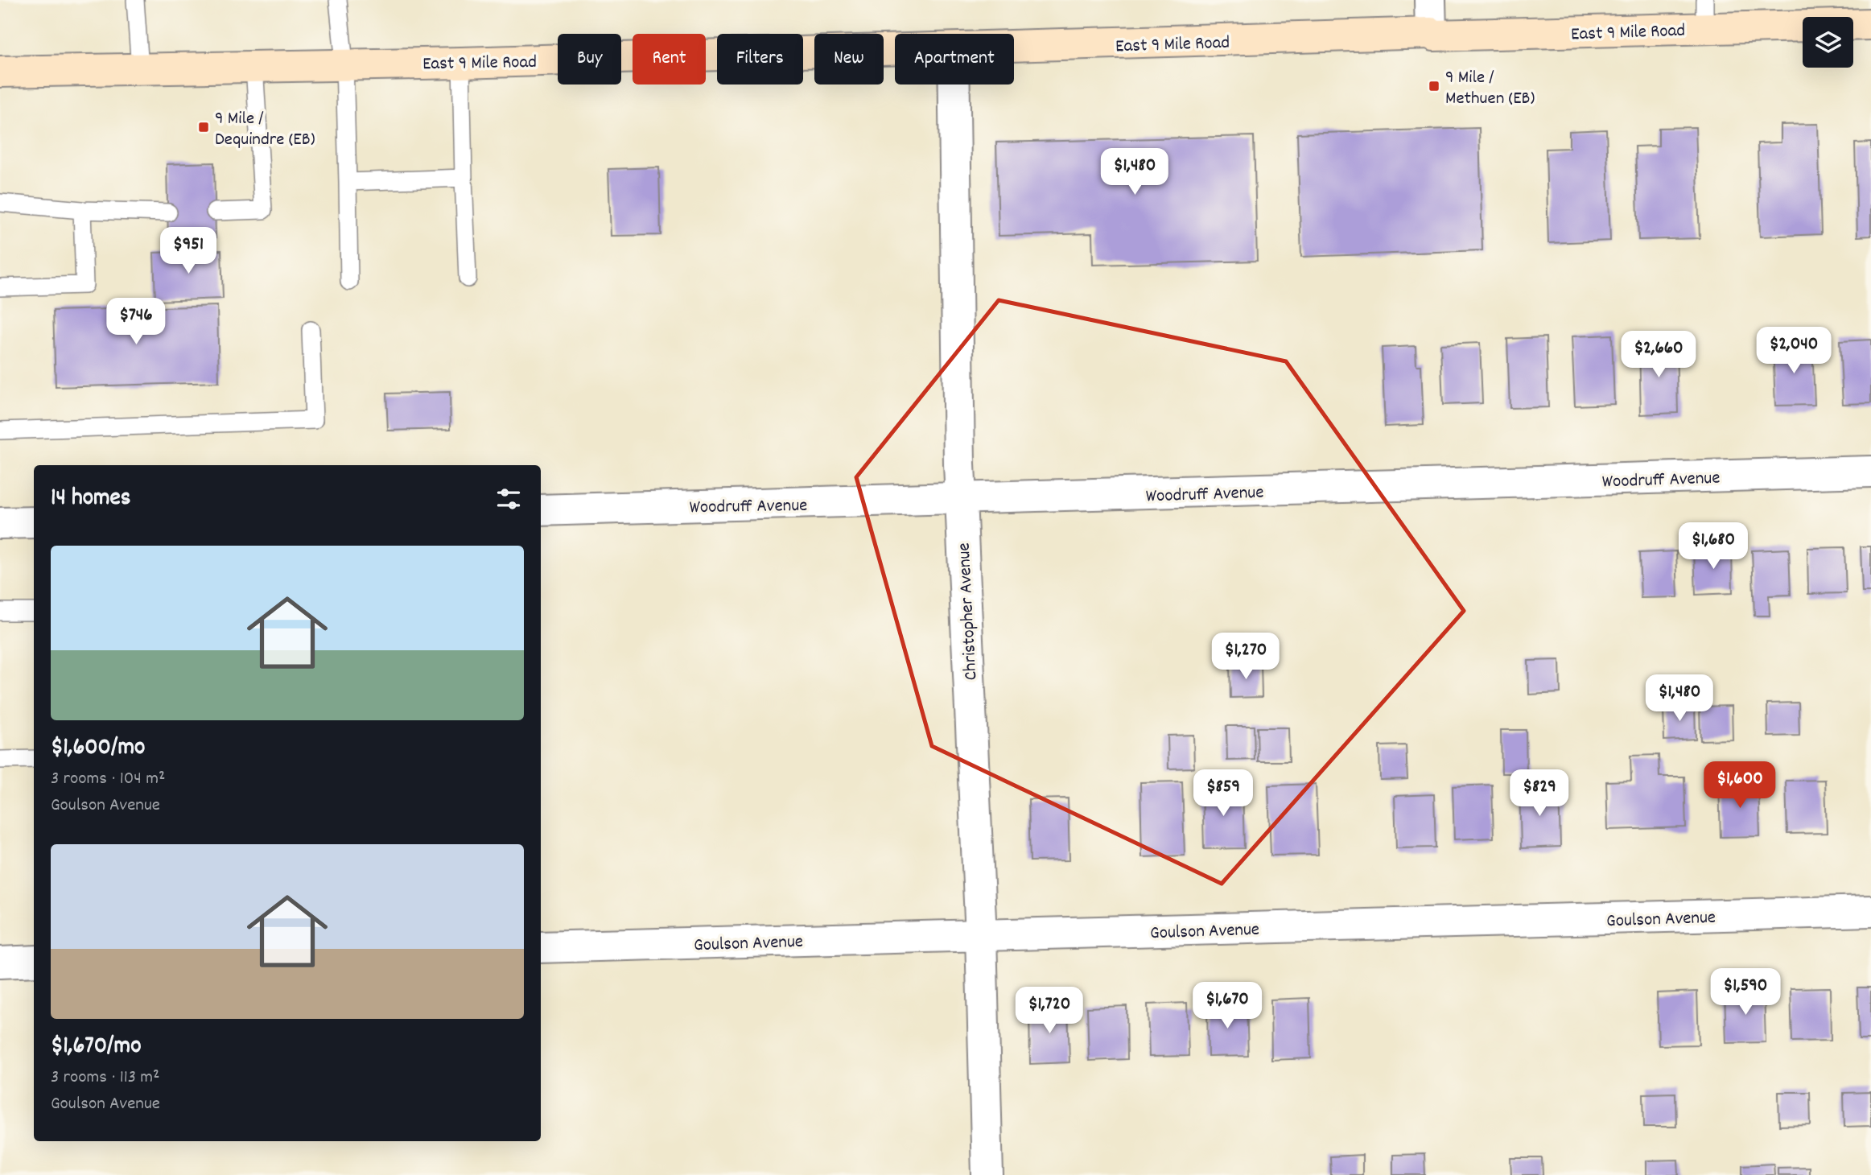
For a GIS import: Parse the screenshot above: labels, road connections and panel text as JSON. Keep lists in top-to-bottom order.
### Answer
{
  "streets": {
    "main road": ["East 9 Mile Road"],
    "street": ["Woodruff Avenue", "Christopher Avenue", "Goulson Avenue"]
  },
  "crossings": [
    ["Woodruff Avenue", "Christopher Avenue"],
    ["Christopher Avenue", "Goulson Avenue"]
  ],
  "places": {
    "transit": ["9 Mile / Methuen (EB)", "9 Mile / Dequindre (EB)"]
  },
  "page": {
    "chip": [
      "Buy",
      "Rent",
      "Filters",
      "New",
      "Apartment"
    ],
    "price": [
      "$1,480",
      "$951",
      "$746",
      "$2,040",
      "$2,660",
      "$1,680",
      "$1,270",
      "$1,480",
      "$1,600",
      "$859",
      "$829",
      "$1,590",
      "$1,670",
      "$1,720"
    ],
    "heading": "14 homes",
    "list": [
      {
        "name": "$1,600/mo",
        "note": "3 rooms · 104 m² · Goulson Avenue"
      },
      {
        "name": "$1,670/mo",
        "note": "3 rooms · 113 m² · Goulson Avenue"
      }
    ]
  }
}
